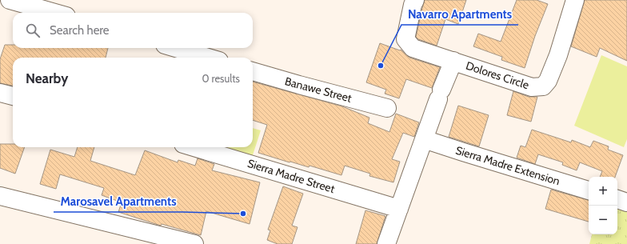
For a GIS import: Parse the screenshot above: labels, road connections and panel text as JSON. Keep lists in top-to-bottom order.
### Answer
{
  "streets": {
    "street": [
      "Dolores Circle",
      "Banawe Street",
      "Sierra Madre Extension",
      "Sierra Madre Street"
    ]
  },
  "places": ["Navarro Apartments", "Marosavel Apartments"],
  "page": {
    "search": "Search here",
    "heading": ["Nearby", "0 results"],
    "map_buttons": ["+", "−"]
  }
}
